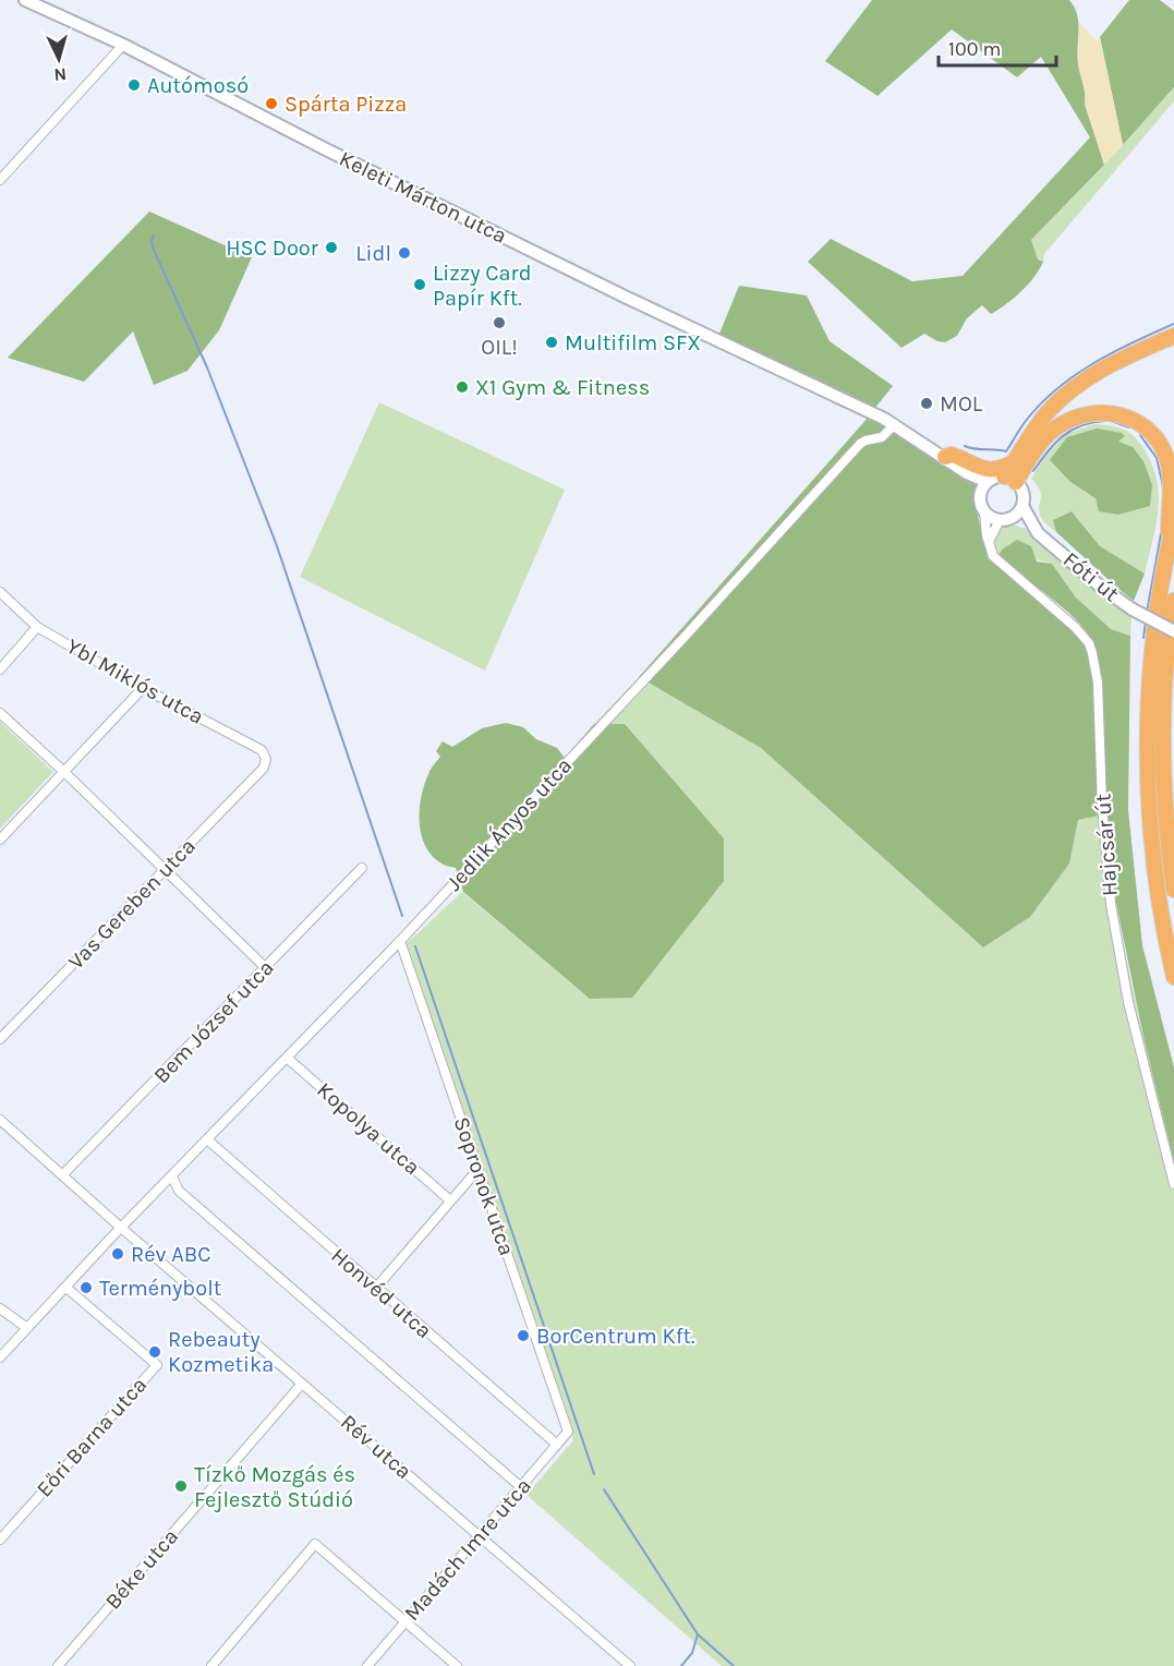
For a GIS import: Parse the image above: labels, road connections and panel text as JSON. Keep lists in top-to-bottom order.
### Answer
{
  "streets": {
    "main road": ["Keleti Márton utca", "Fóti út"],
    "street": [
      "Ybl Miklós utca",
      "Jedlik Ányos utca",
      "Hajcsár út",
      "Vas Gereben utca",
      "Bem József utca",
      "Kopolya utca",
      "Sopronok utca",
      "Honvéd utca",
      "Eőri Barna utca",
      "Rév utca",
      "Madách Imre utca",
      "Béke utca"
    ]
  },
  "crossings": [
    ["Keleti Márton utca", "Fóti út"],
    ["Keleti Márton utca", "Jedlik Ányos utca"],
    ["Keleti Márton utca", "Hajcsár út"],
    ["Fóti út", "Hajcsár út"],
    ["Ybl Miklós utca", "Vas Gereben utca"],
    ["Jedlik Ányos utca", "Kopolya utca"],
    ["Jedlik Ányos utca", "Sopronok utca"],
    ["Jedlik Ányos utca", "Honvéd utca"],
    ["Jedlik Ányos utca", "Eőri Barna utca"],
    ["Jedlik Ányos utca", "Rév utca"],
    ["Bem József utca", "Rév utca"],
    ["Sopronok utca", "Madách Imre utca"],
    ["Honvéd utca", "Madách Imre utca"],
    ["Rév utca", "Madách Imre utca"],
    ["Rév utca", "Béke utca"]
  ],
  "places": [
    "Autómosó",
    "Spárta Pizza",
    "HSC Door",
    "Lidl",
    "Lizzy Card Papír Kft.",
    "OIL!",
    "Multifilm SFX",
    "X1 Gym & Fitness",
    "MOL",
    "Rév ABC",
    "Terménybolt",
    "BorCentrum Kft.",
    "Rebeauty Kozmetika",
    "Tízkő Mozgás és Fejlesztő Stúdió"
  ],
  "scale_bar": "100 m",
  "north": "bottom"
}
